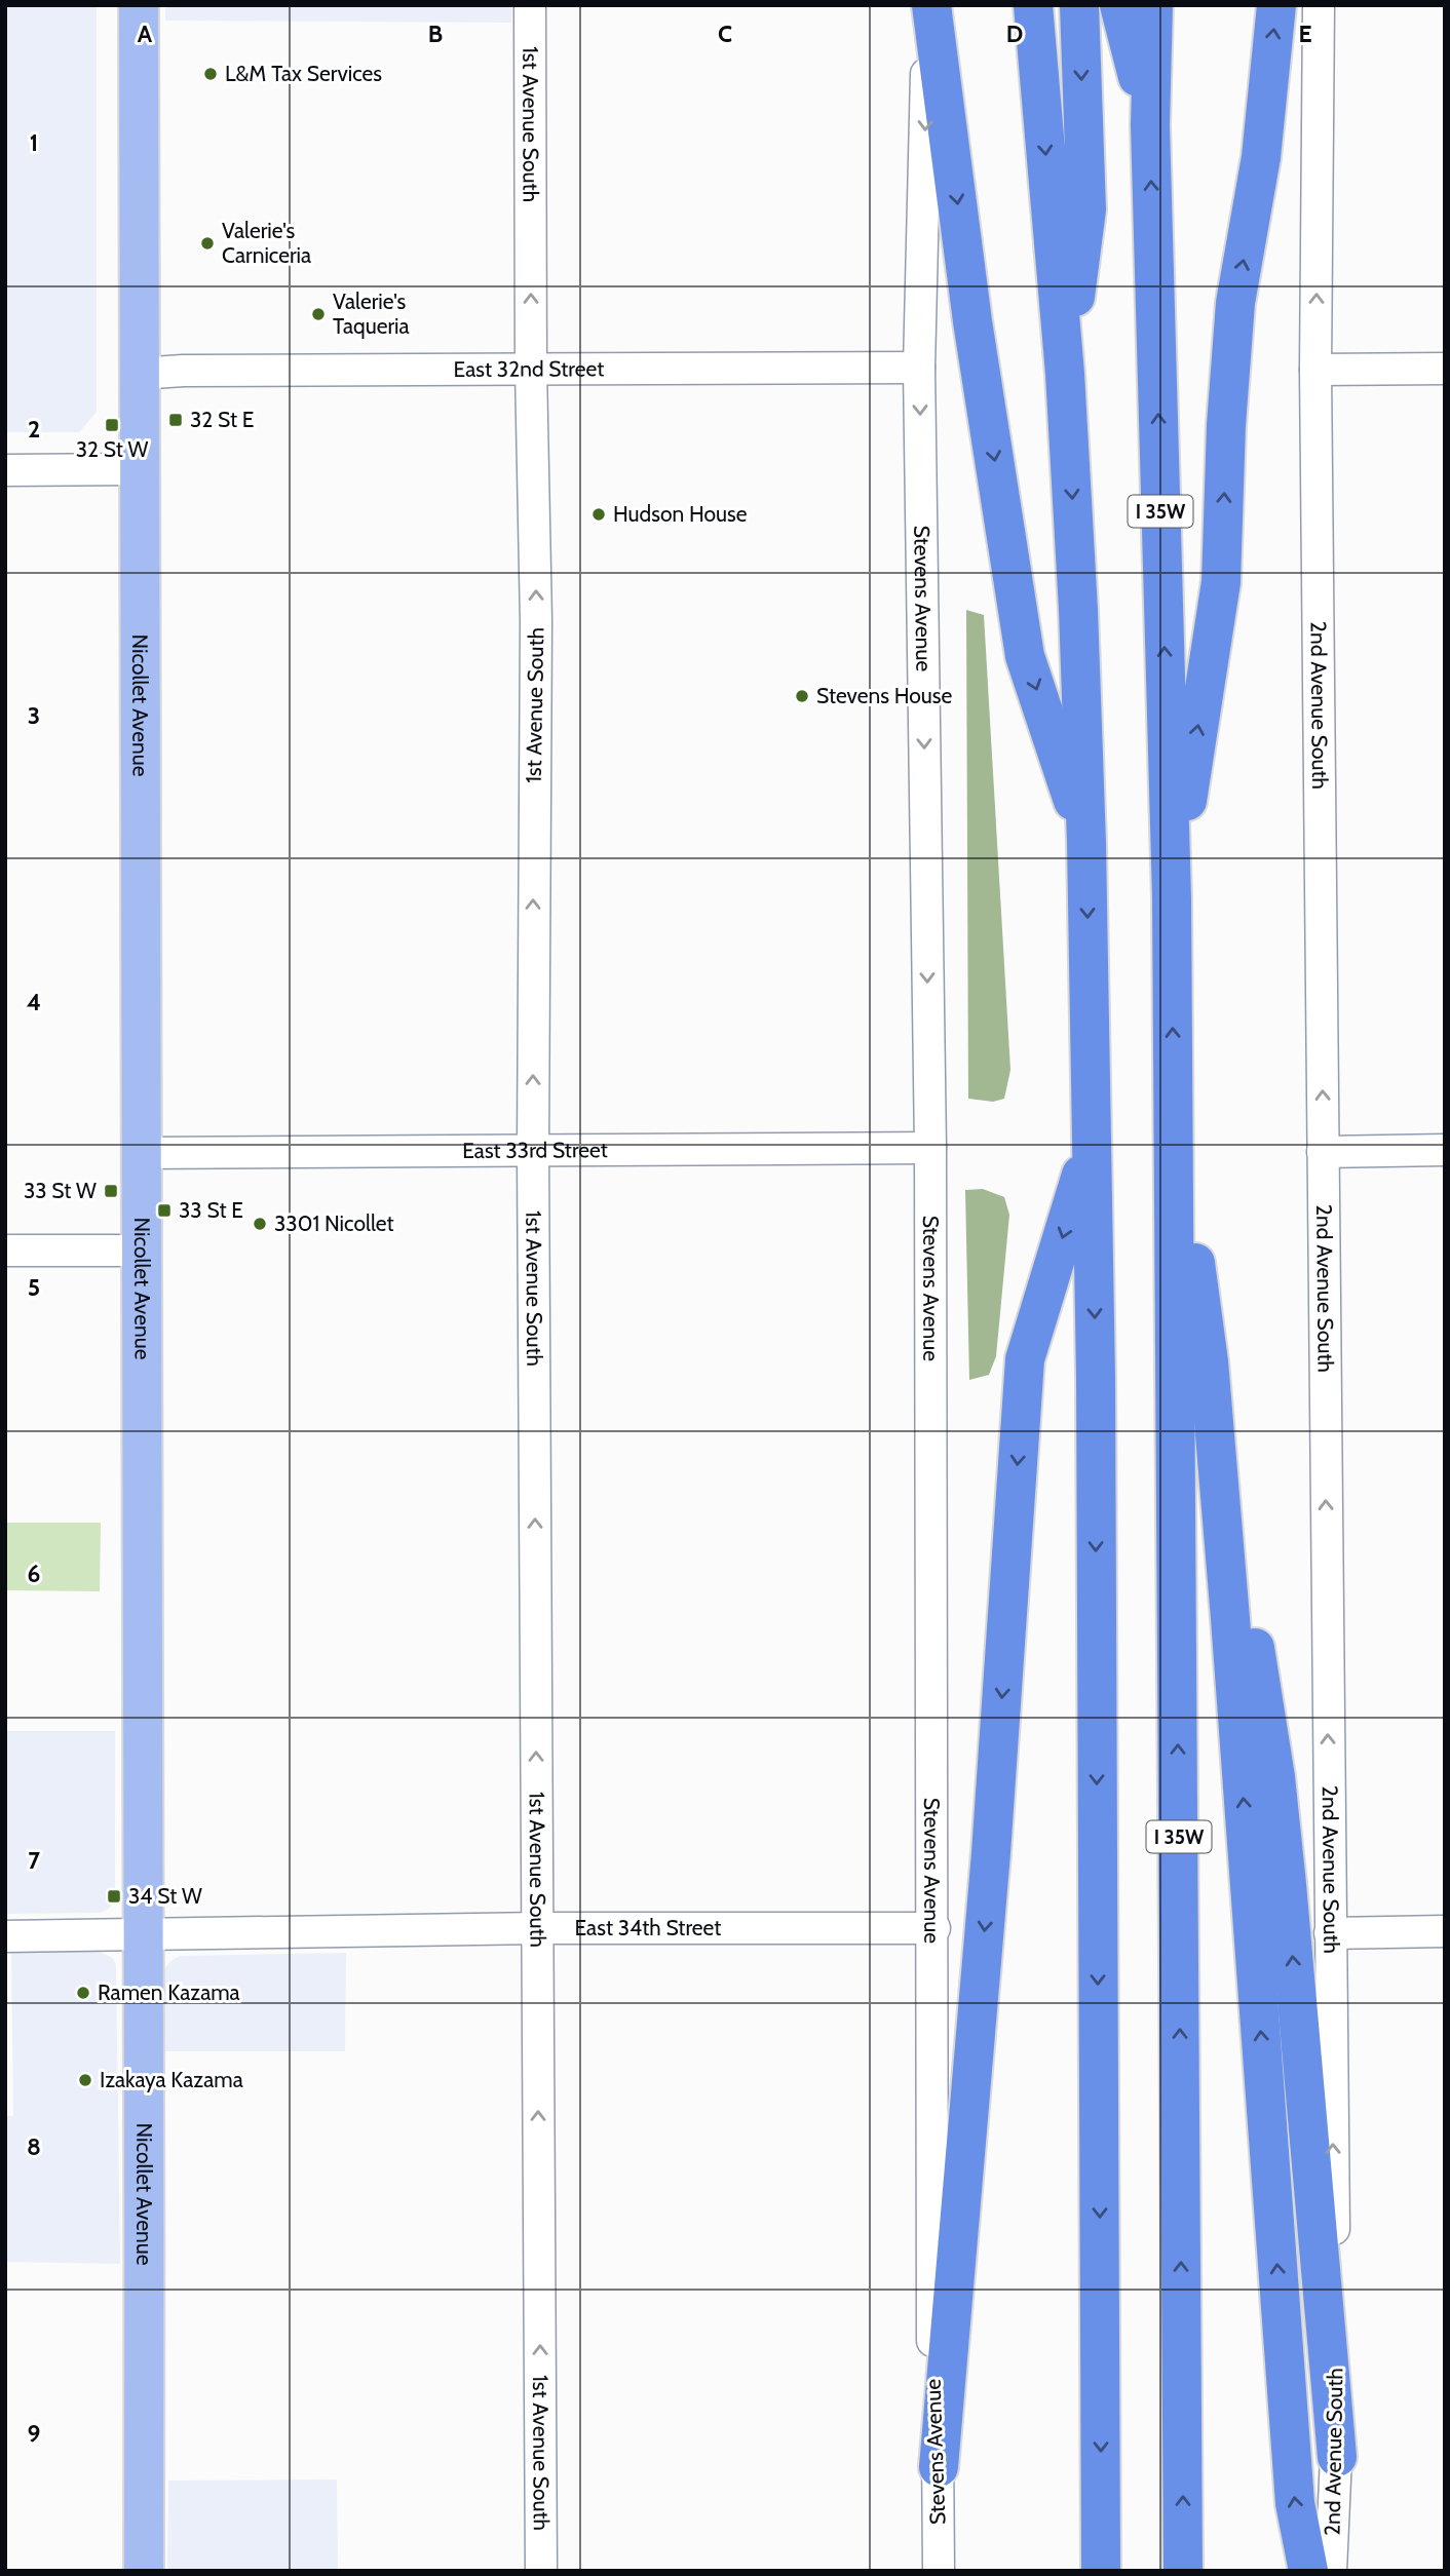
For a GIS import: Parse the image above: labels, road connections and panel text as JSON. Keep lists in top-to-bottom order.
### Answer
{
  "streets": {
    "highway": ["I 35W"],
    "main road": ["Nicollet Avenue"],
    "street": [
      "1st Avenue South",
      "East 32nd Street",
      "Stevens Avenue",
      "2nd Avenue South",
      "East 33rd Street",
      "East 34th Street"
    ]
  },
  "crossings": [
    ["1st Avenue South", "East 32nd Street"],
    ["1st Avenue South", "East 33rd Street"],
    ["1st Avenue South", "East 34th Street"],
    ["East 32nd Street", "Stevens Avenue"],
    ["East 32nd Street", "Nicollet Avenue"],
    ["Stevens Avenue", "East 33rd Street"],
    ["Stevens Avenue", "East 34th Street"],
    ["Nicollet Avenue", "East 33rd Street"],
    ["Nicollet Avenue", "East 34th Street"]
  ],
  "one_way": ["1st Avenue South", "Stevens Avenue", "2nd Avenue South"],
  "places": {
    "other": [
      "L&M Tax Services",
      "Valerie's Carniceria",
      "Valerie's Taqueria",
      "Hudson House",
      "Stevens House",
      "3301 Nicollet",
      "Ramen Kazama",
      "Izakaya Kazama"
    ],
    "transit": [
      "32 St E",
      "32 St W",
      "33 St W",
      "33 St E",
      "34 St W"
    ]
  },
  "grid": {
    "columns": [
      "A",
      "B",
      "C",
      "D",
      "E"
    ],
    "rows": [
      "1",
      "2",
      "3",
      "4",
      "5",
      "6",
      "7",
      "8",
      "9"
    ]
  }
}
